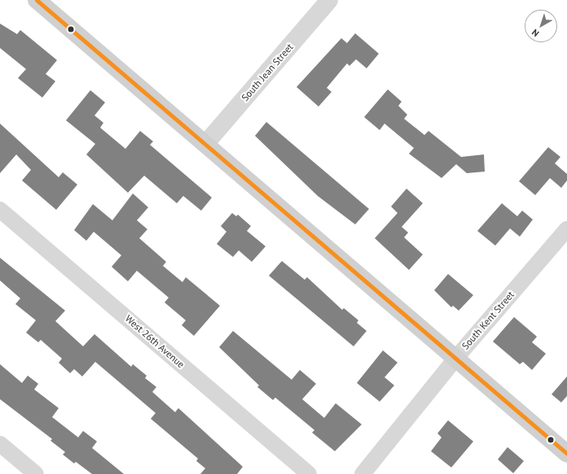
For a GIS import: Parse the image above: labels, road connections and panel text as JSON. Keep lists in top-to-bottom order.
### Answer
{
  "streets": {
    "street": ["South Jean Street", "South Kent Street", "West 26th Avenue"]
  },
  "north": "bottom left"
}
